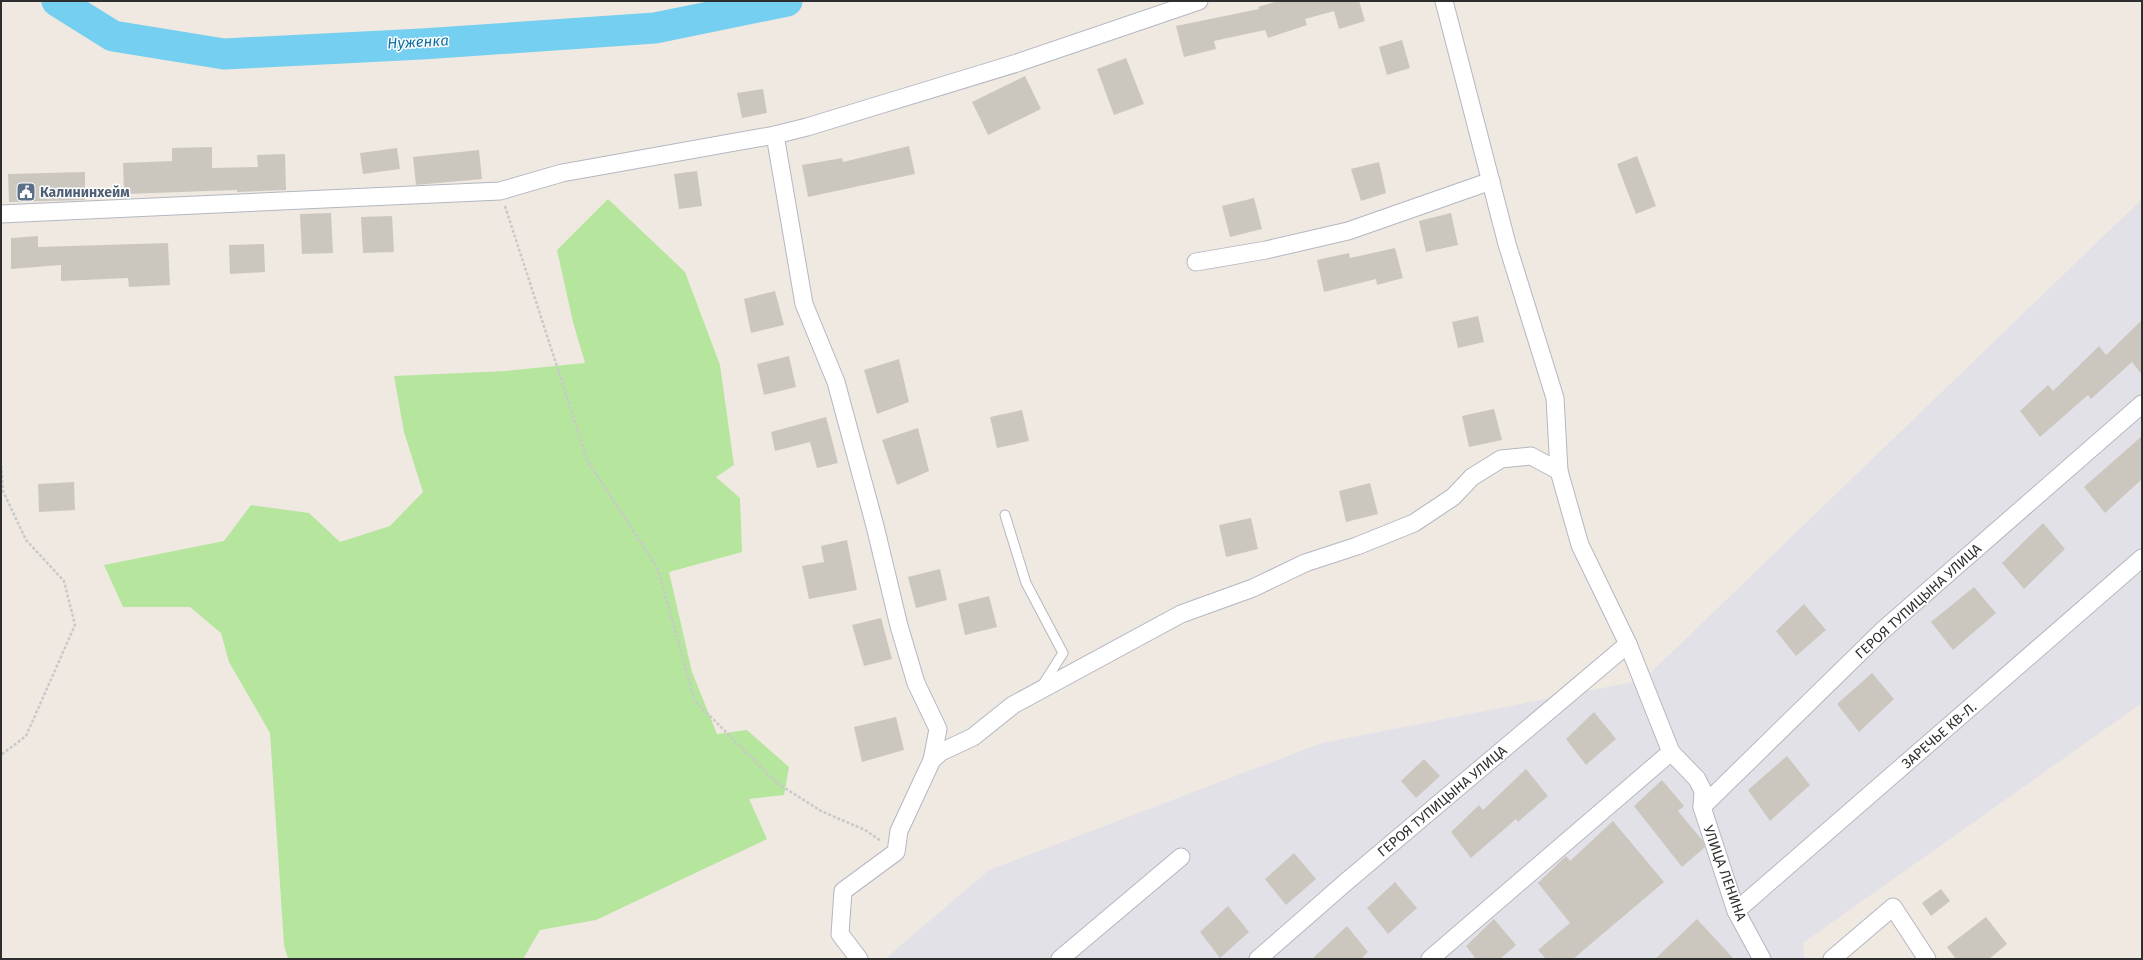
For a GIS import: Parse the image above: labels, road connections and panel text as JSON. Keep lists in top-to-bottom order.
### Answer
{
  "streets": {
    "street": ["ГЕРОЯ ТУПИЦЫНА УЛИЦА", "ЗАРЕЧЬЕ КВ-Л.", "УЛИЦА ЛЕНИНА"]
  },
  "crossings": [
    ["ГЕРОЯ ТУПИЦЫНА УЛИЦА", "УЛИЦА ЛЕНИНА"],
    ["ЗАРЕЧЬЕ КВ-Л.", "УЛИЦА ЛЕНИНА"]
  ],
  "water": ["Нуженка"],
  "places": {
    "public building": ["Калининхейм"]
  }
}
